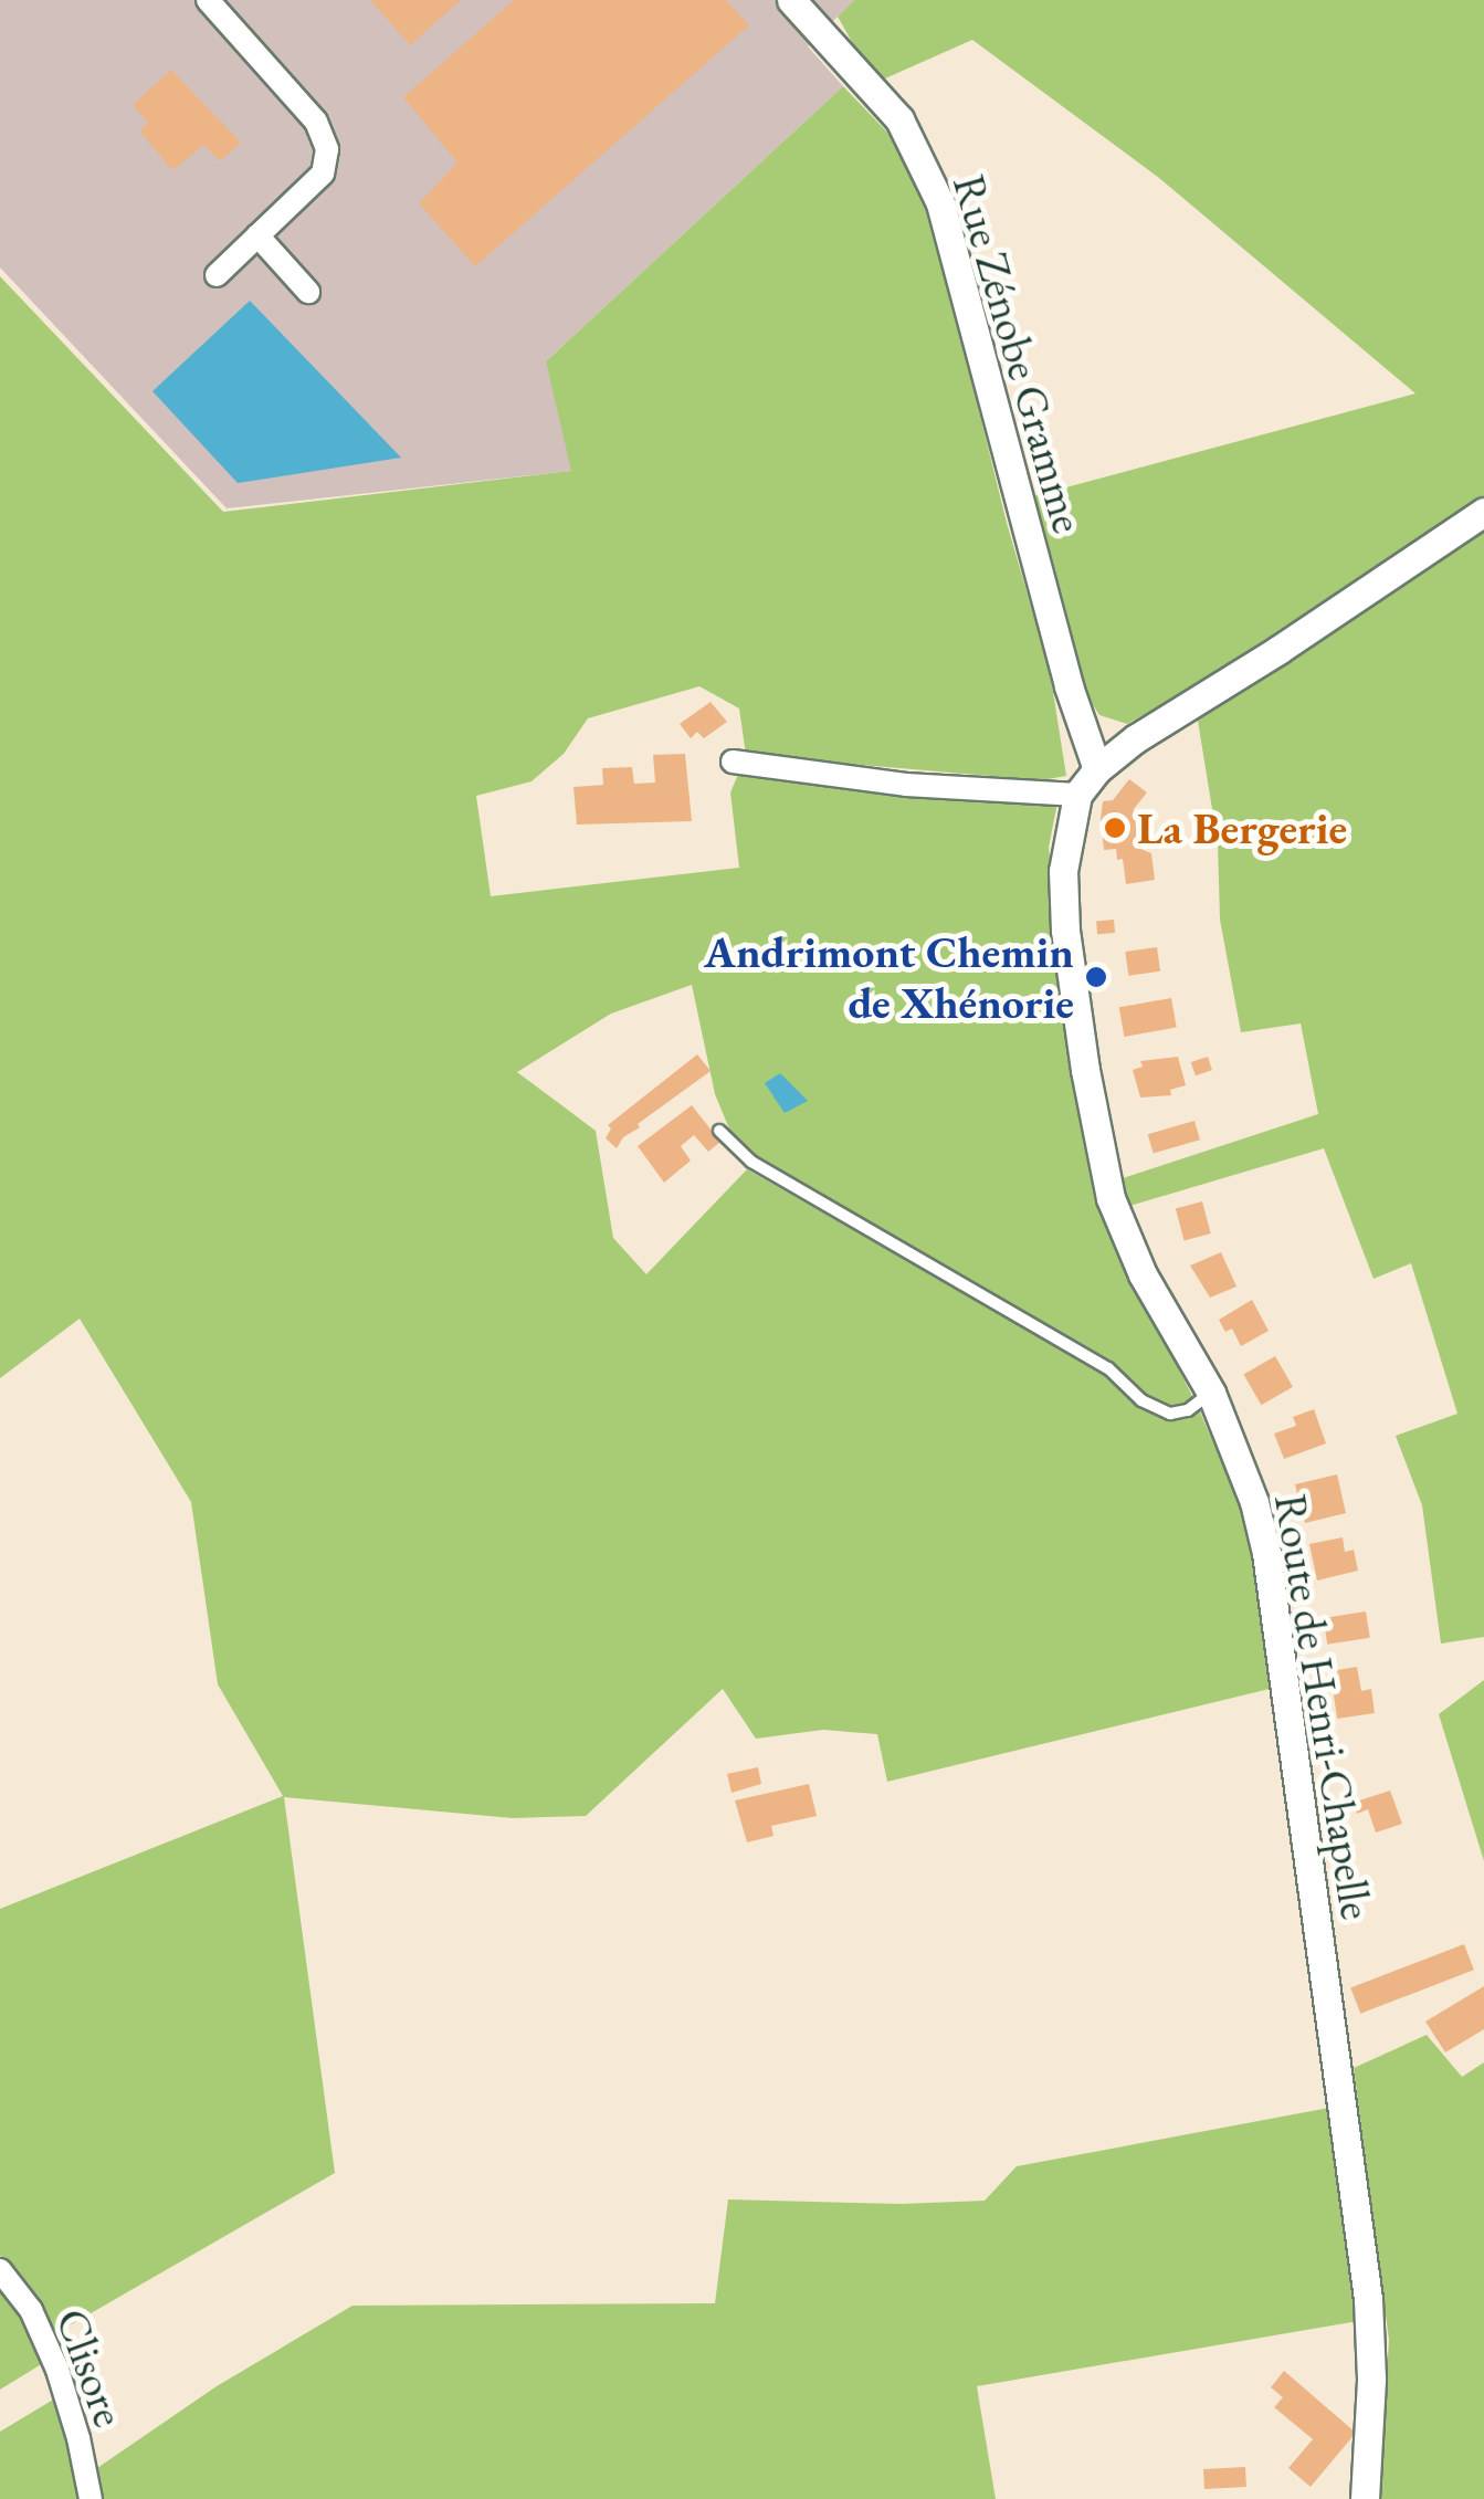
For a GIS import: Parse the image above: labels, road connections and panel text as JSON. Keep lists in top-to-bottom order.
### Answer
{
  "streets": {
    "street": ["Rue Zénobe Gramme", "Route de Henri-Chapelle", "Clisore"]
  },
  "crossings": [
    ["Rue Zénobe Gramme", "Route de Henri-Chapelle"]
  ],
  "places": ["La Bergerie", "Andrimont Chemin de Xhénorie"]
}
